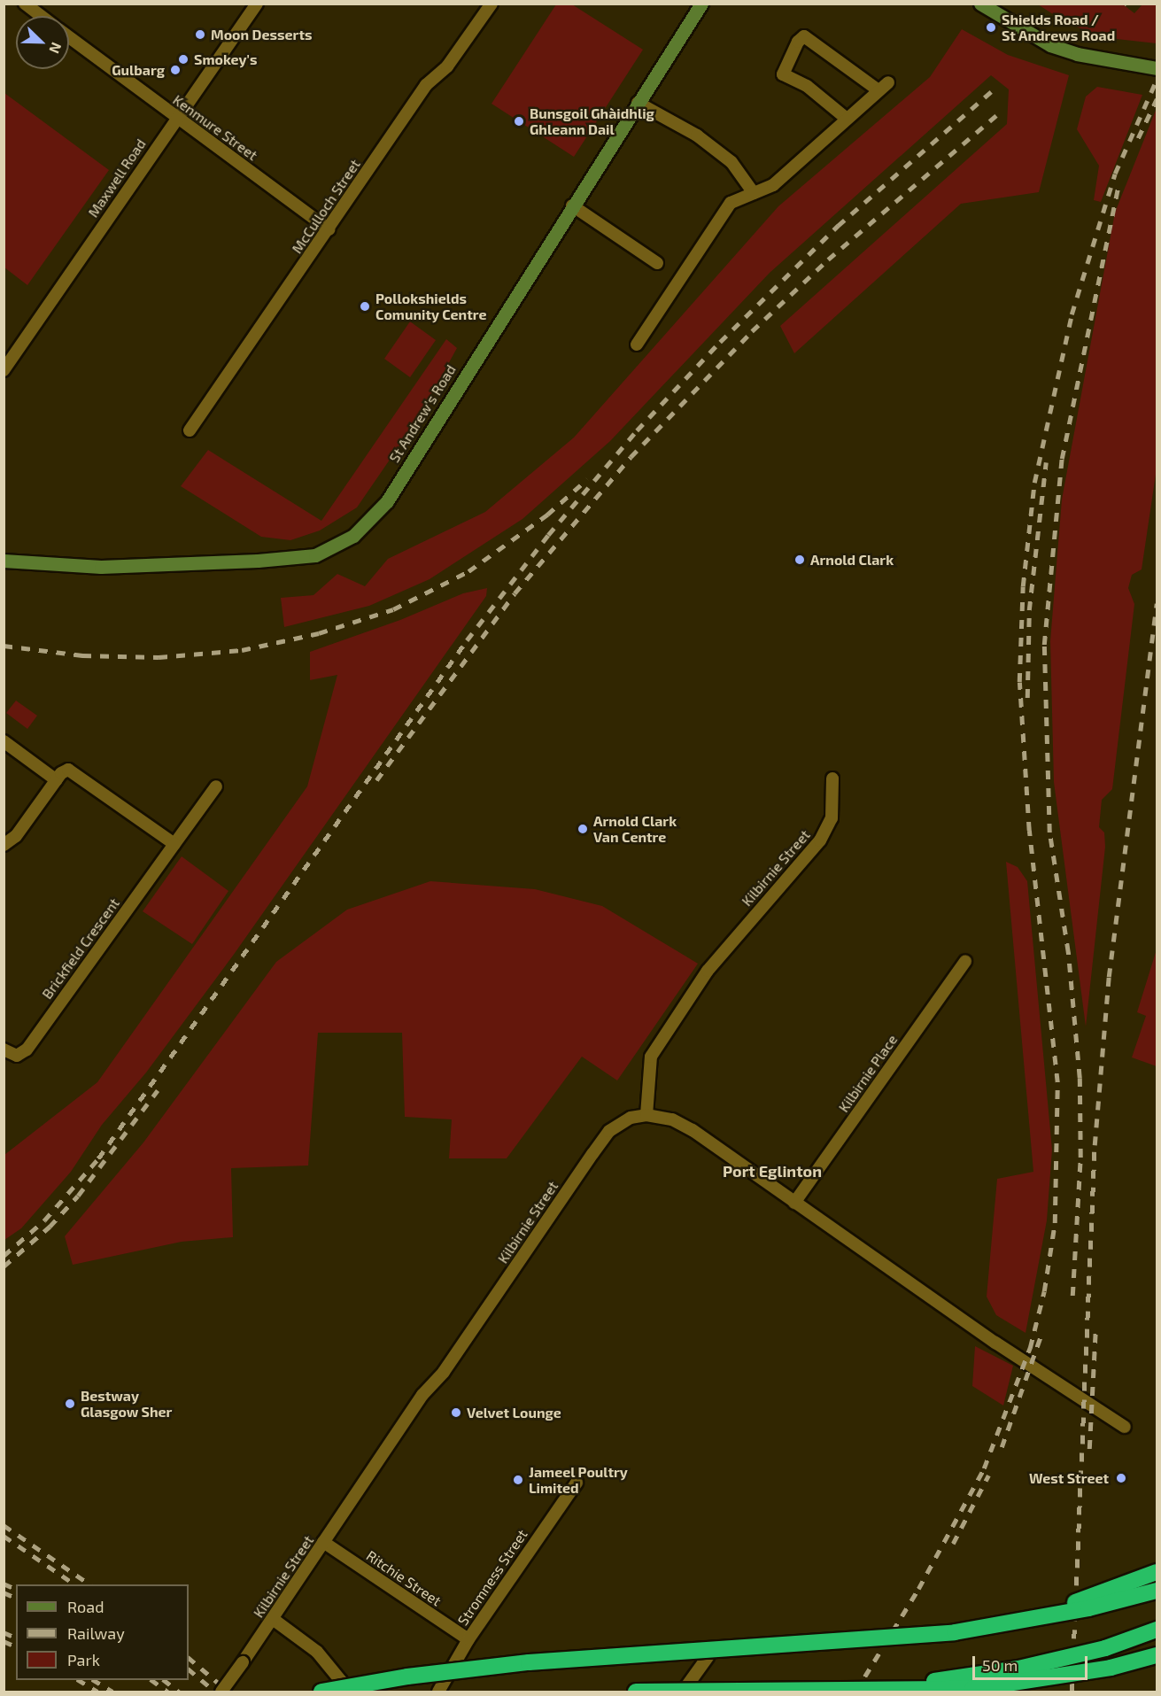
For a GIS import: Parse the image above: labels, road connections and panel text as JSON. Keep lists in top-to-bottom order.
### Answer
{
  "streets": {
    "street": [
      "Kenmure Street",
      "Maxwell Road",
      "McCulloch Street",
      "St Andrew's Road",
      "Kilbirnie Street",
      "Brickfield Crescent",
      "Kilbirnie Place",
      "Stromness Street",
      "Ritchie Street"
    ]
  },
  "crossings": [
    ["Kenmure Street", "Maxwell Road"],
    ["Kenmure Street", "McCulloch Street"],
    ["Kilbirnie Street", "Ritchie Street"],
    ["Stromness Street", "Ritchie Street"]
  ],
  "districts": ["Port Eglinton"],
  "places": [
    "Shields Road / St Andrews Road",
    "Moon Desserts",
    "Smokey's",
    "Gulbarg",
    "Bunsgoil Ghàidhlig Ghleann Dail",
    "Pollokshields Comunity Centre",
    "Arnold Clark",
    "Arnold Clark Van Centre",
    "Bestway Glasgow Sher",
    "Velvet Lounge",
    "West Street",
    "Jameel Poultry Limited"
  ],
  "legend": ["Road", "Railway", "Park"],
  "scale_bar": "50 m",
  "north": "bottom right"
}
